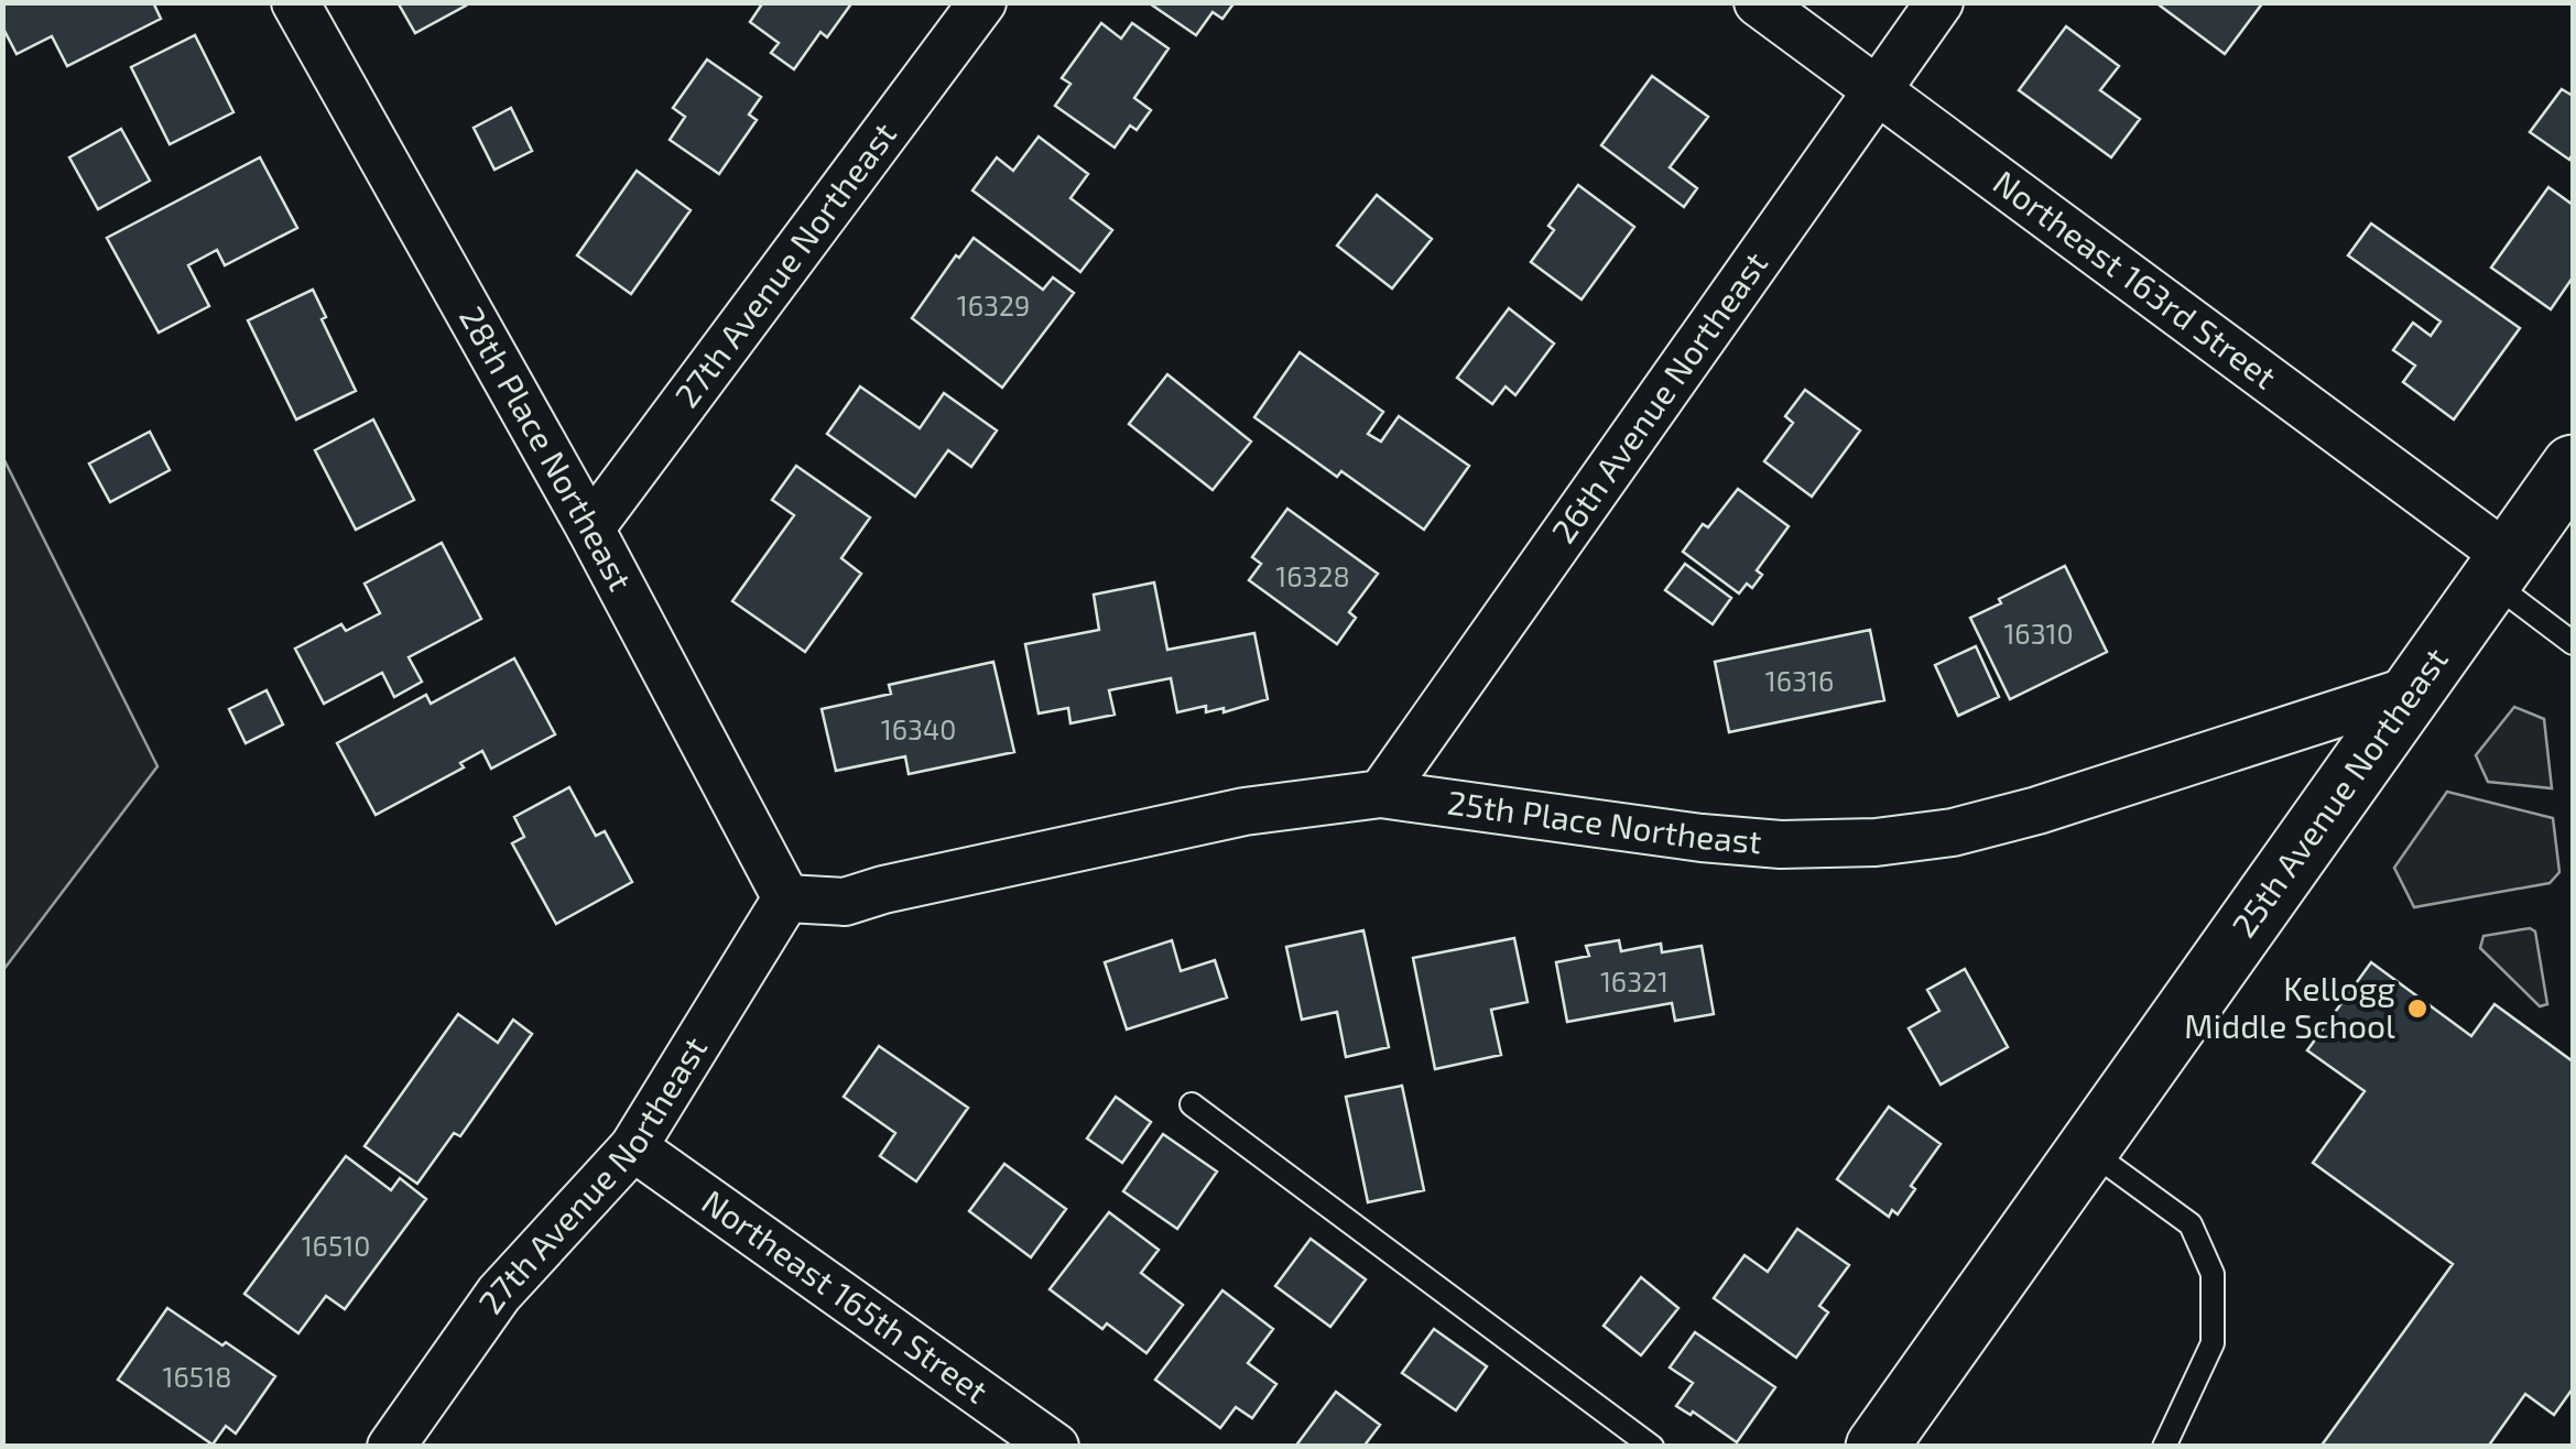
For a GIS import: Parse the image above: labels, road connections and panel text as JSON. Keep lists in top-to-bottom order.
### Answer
{
  "streets": {
    "street": [
      "27th Avenue Northeast",
      "Northeast 163rd Street",
      "26th Avenue Northeast",
      "28th Place Northeast",
      "25th Avenue Northeast",
      "25th Place Northeast",
      "Northeast 165th Street"
    ]
  },
  "crossings": [
    ["27th Avenue Northeast", "28th Place Northeast"],
    ["27th Avenue Northeast", "25th Place Northeast"],
    ["27th Avenue Northeast", "Northeast 165th Street"],
    ["Northeast 163rd Street", "26th Avenue Northeast"],
    ["Northeast 163rd Street", "25th Avenue Northeast"],
    ["26th Avenue Northeast", "25th Place Northeast"],
    ["28th Place Northeast", "25th Place Northeast"],
    ["25th Avenue Northeast", "25th Place Northeast"]
  ],
  "places": ["Kellogg Middle School"],
  "house_numbers": [
    "16329",
    "16328",
    "16310",
    "16316",
    "16340",
    "16321",
    "16510",
    "16518"
  ]
}
